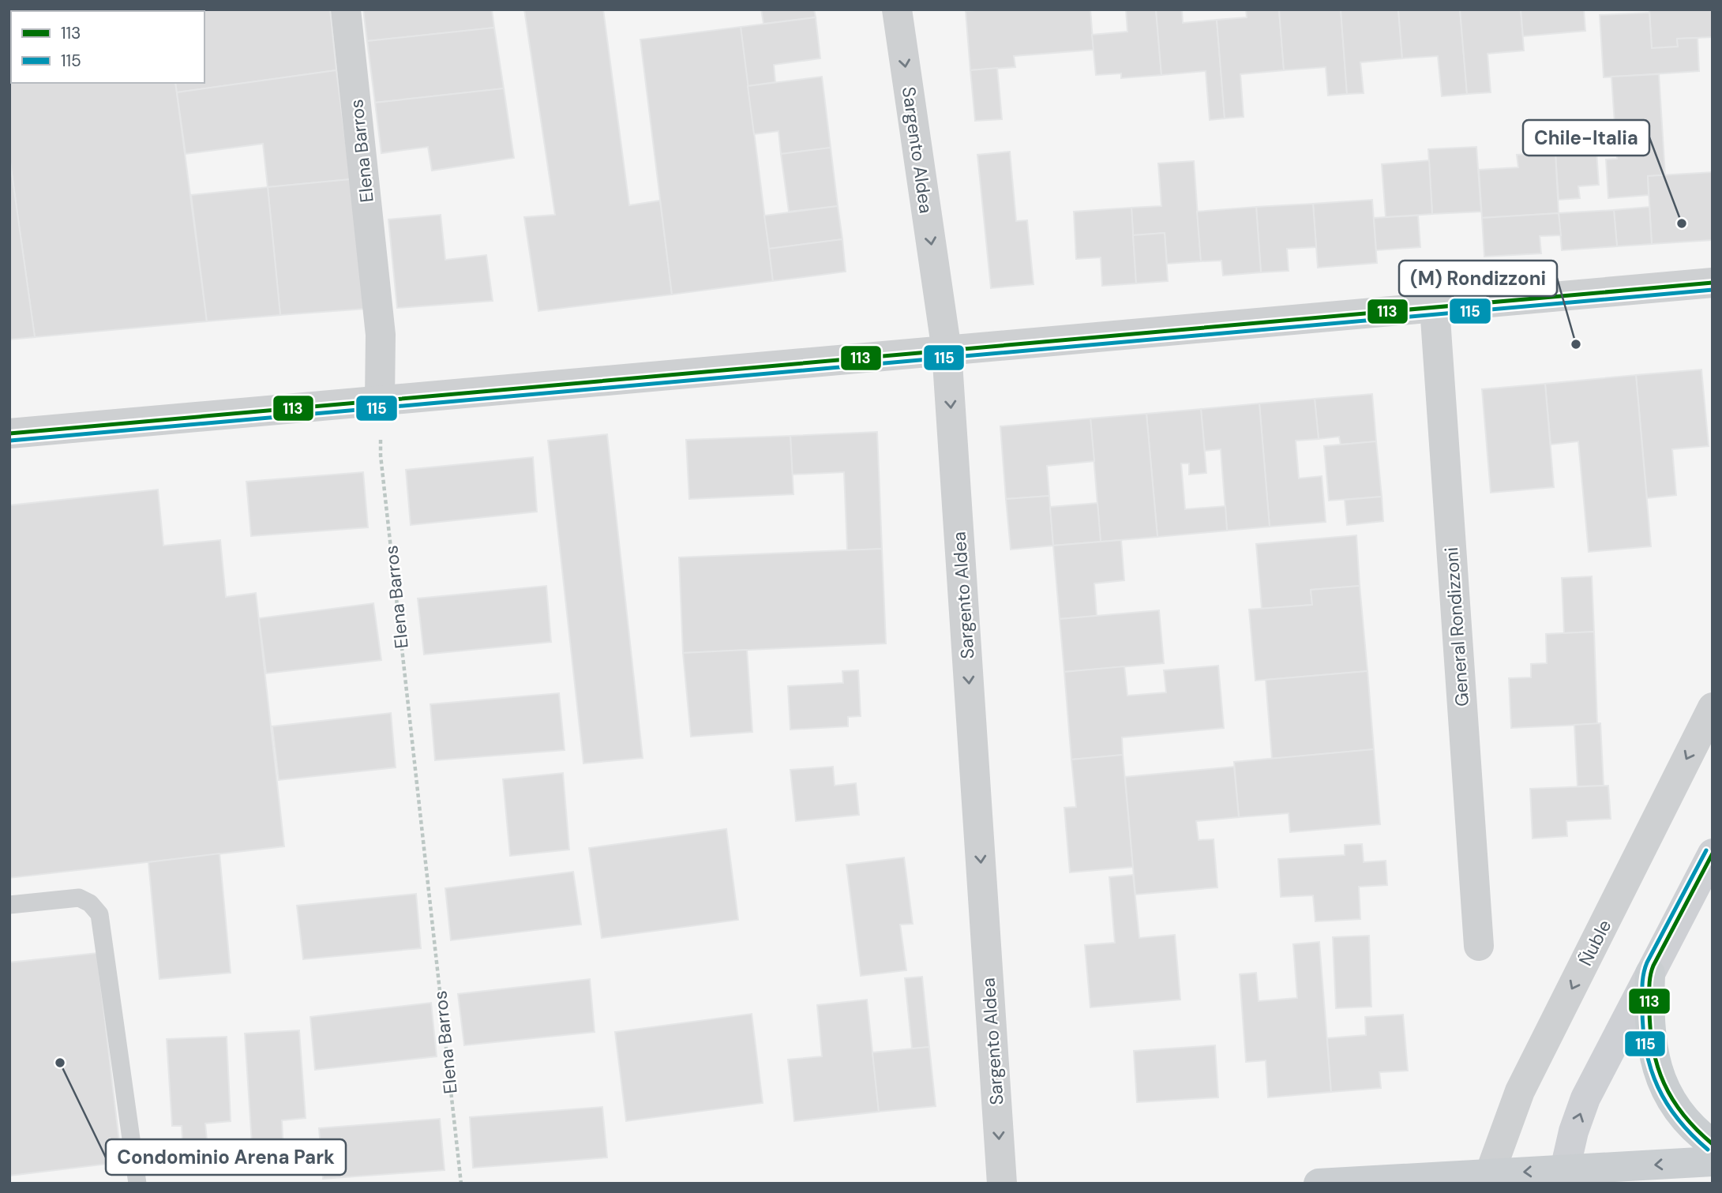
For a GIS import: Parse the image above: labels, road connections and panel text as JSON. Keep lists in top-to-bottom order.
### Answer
{
  "streets": {
    "street": [
      "Sargento Aldea",
      "Elena Barros",
      "General Rondizzoni",
      "Ñuble"
    ]
  },
  "one_way": ["Sargento Aldea", "Ñuble"],
  "places": ["Chile-Italia", "(M) Rondizzoni", "Condominio Arena Park"],
  "lines": ["transit line 113", "transit line 115"],
  "legend": ["113", "115"]
}
